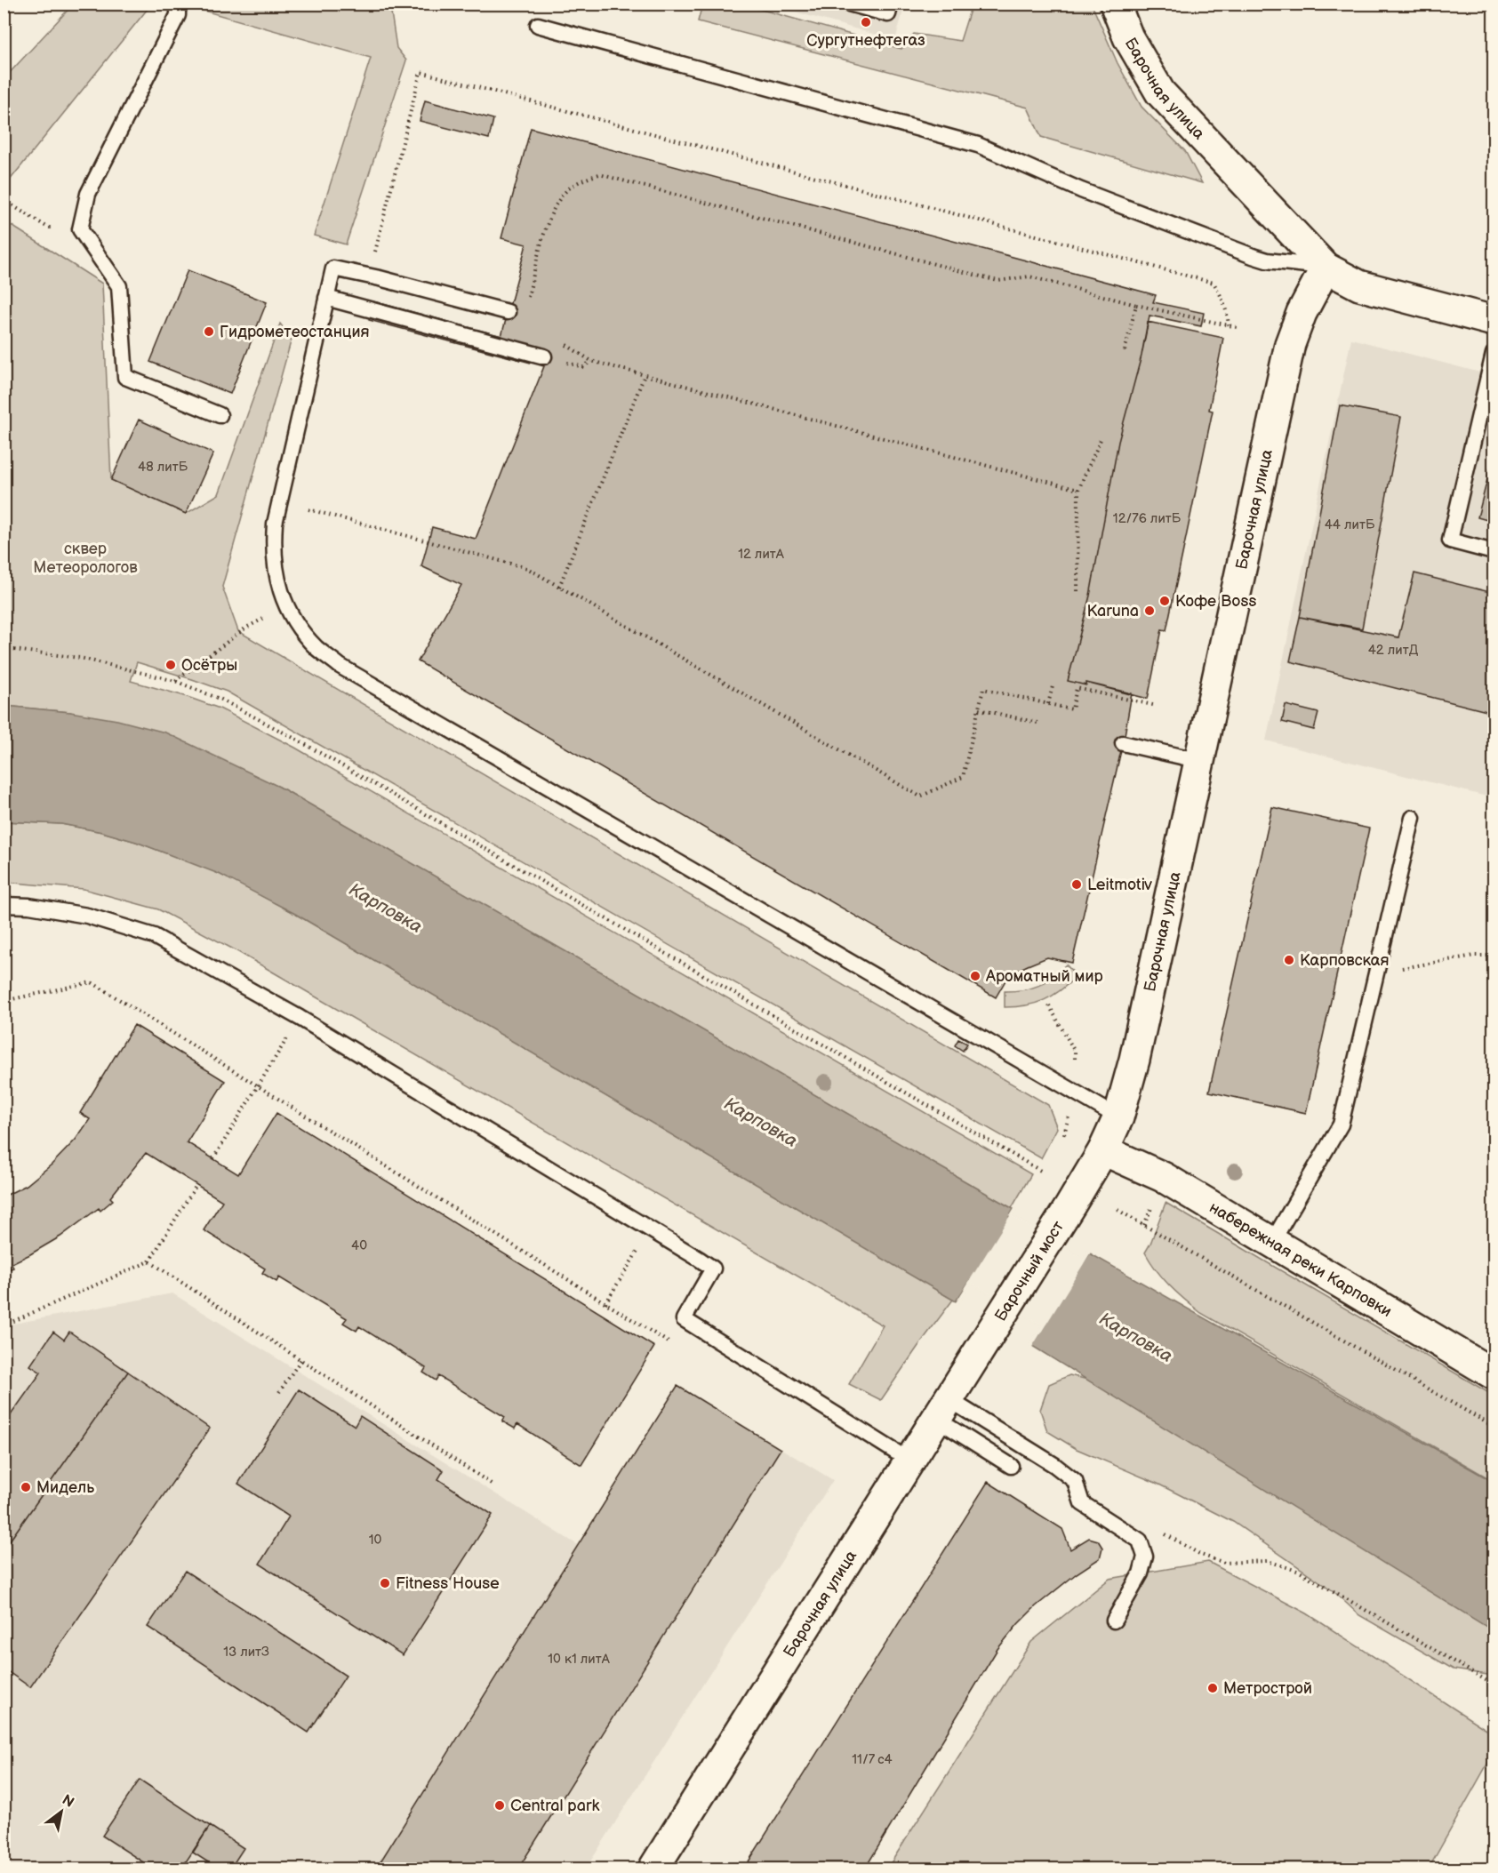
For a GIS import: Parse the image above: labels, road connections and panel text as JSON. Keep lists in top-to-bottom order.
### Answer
{
  "streets": {
    "street": ["Барочная улица", "набережная реки Карповки", "Барочный мост"]
  },
  "crossings": [
    ["Барочная улица", "набережная реки Карповки"],
    ["Барочная улица", "Барочный мост"]
  ],
  "water": ["Карповка"],
  "parks": ["сквер Метеорологов"],
  "places": [
    "Сургутнефтегаз",
    "Гидрометеостанция",
    "Кофе Boss",
    "Karuna",
    "Осётры",
    "Leitmotiv",
    "Карповская",
    "Ароматный мир",
    "Мидель",
    "Fitness House",
    "Метрострой",
    "Central park"
  ],
  "house_numbers": [
    "48 литБ",
    "12/76 литБ",
    "44 литБ",
    "12 литА",
    "42 литД",
    "40",
    "10",
    "13 литЗ",
    "10 к1 литА",
    "11/7 с4"
  ],
  "north": "top right"
}
